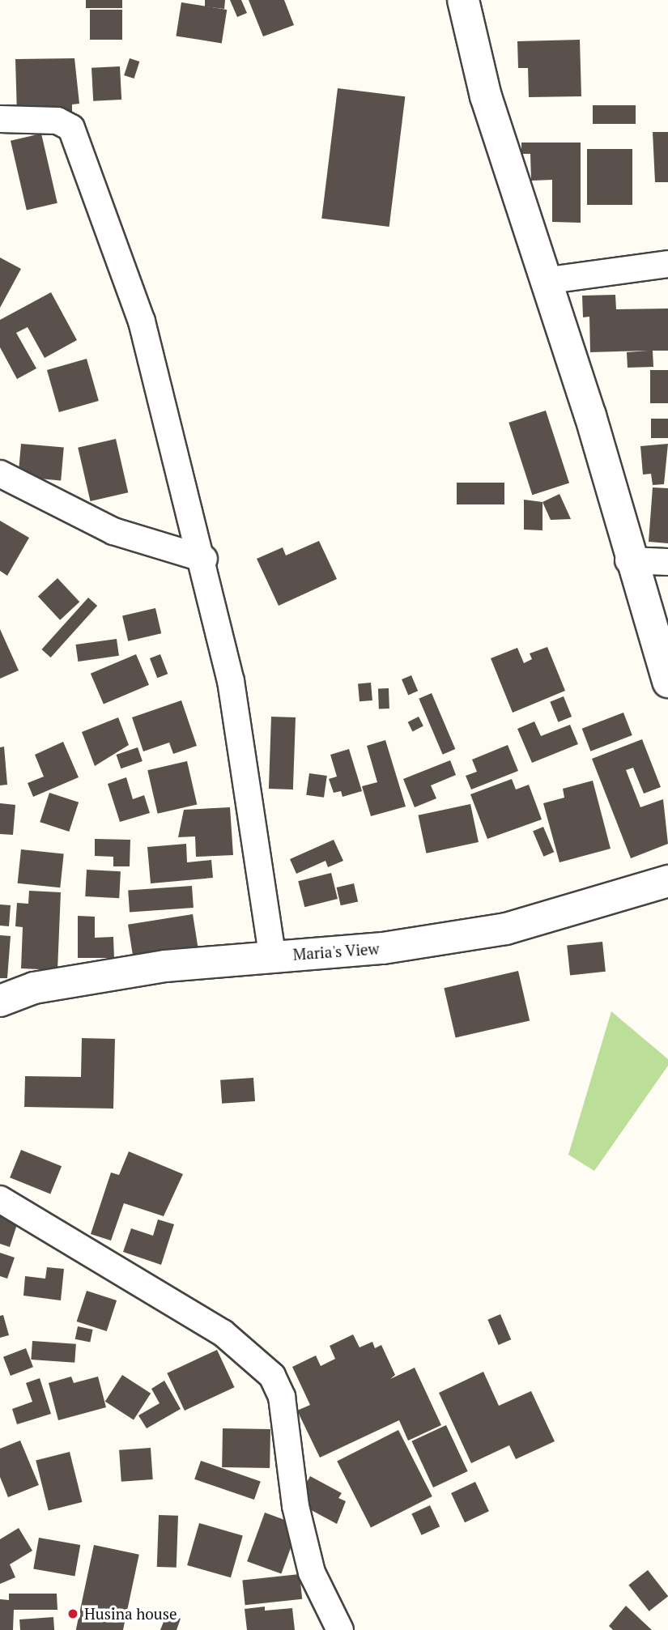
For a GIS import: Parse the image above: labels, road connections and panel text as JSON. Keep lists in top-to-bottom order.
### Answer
{
  "streets": {
    "street": ["Maria's View"]
  },
  "places": ["Husina house"]
}
